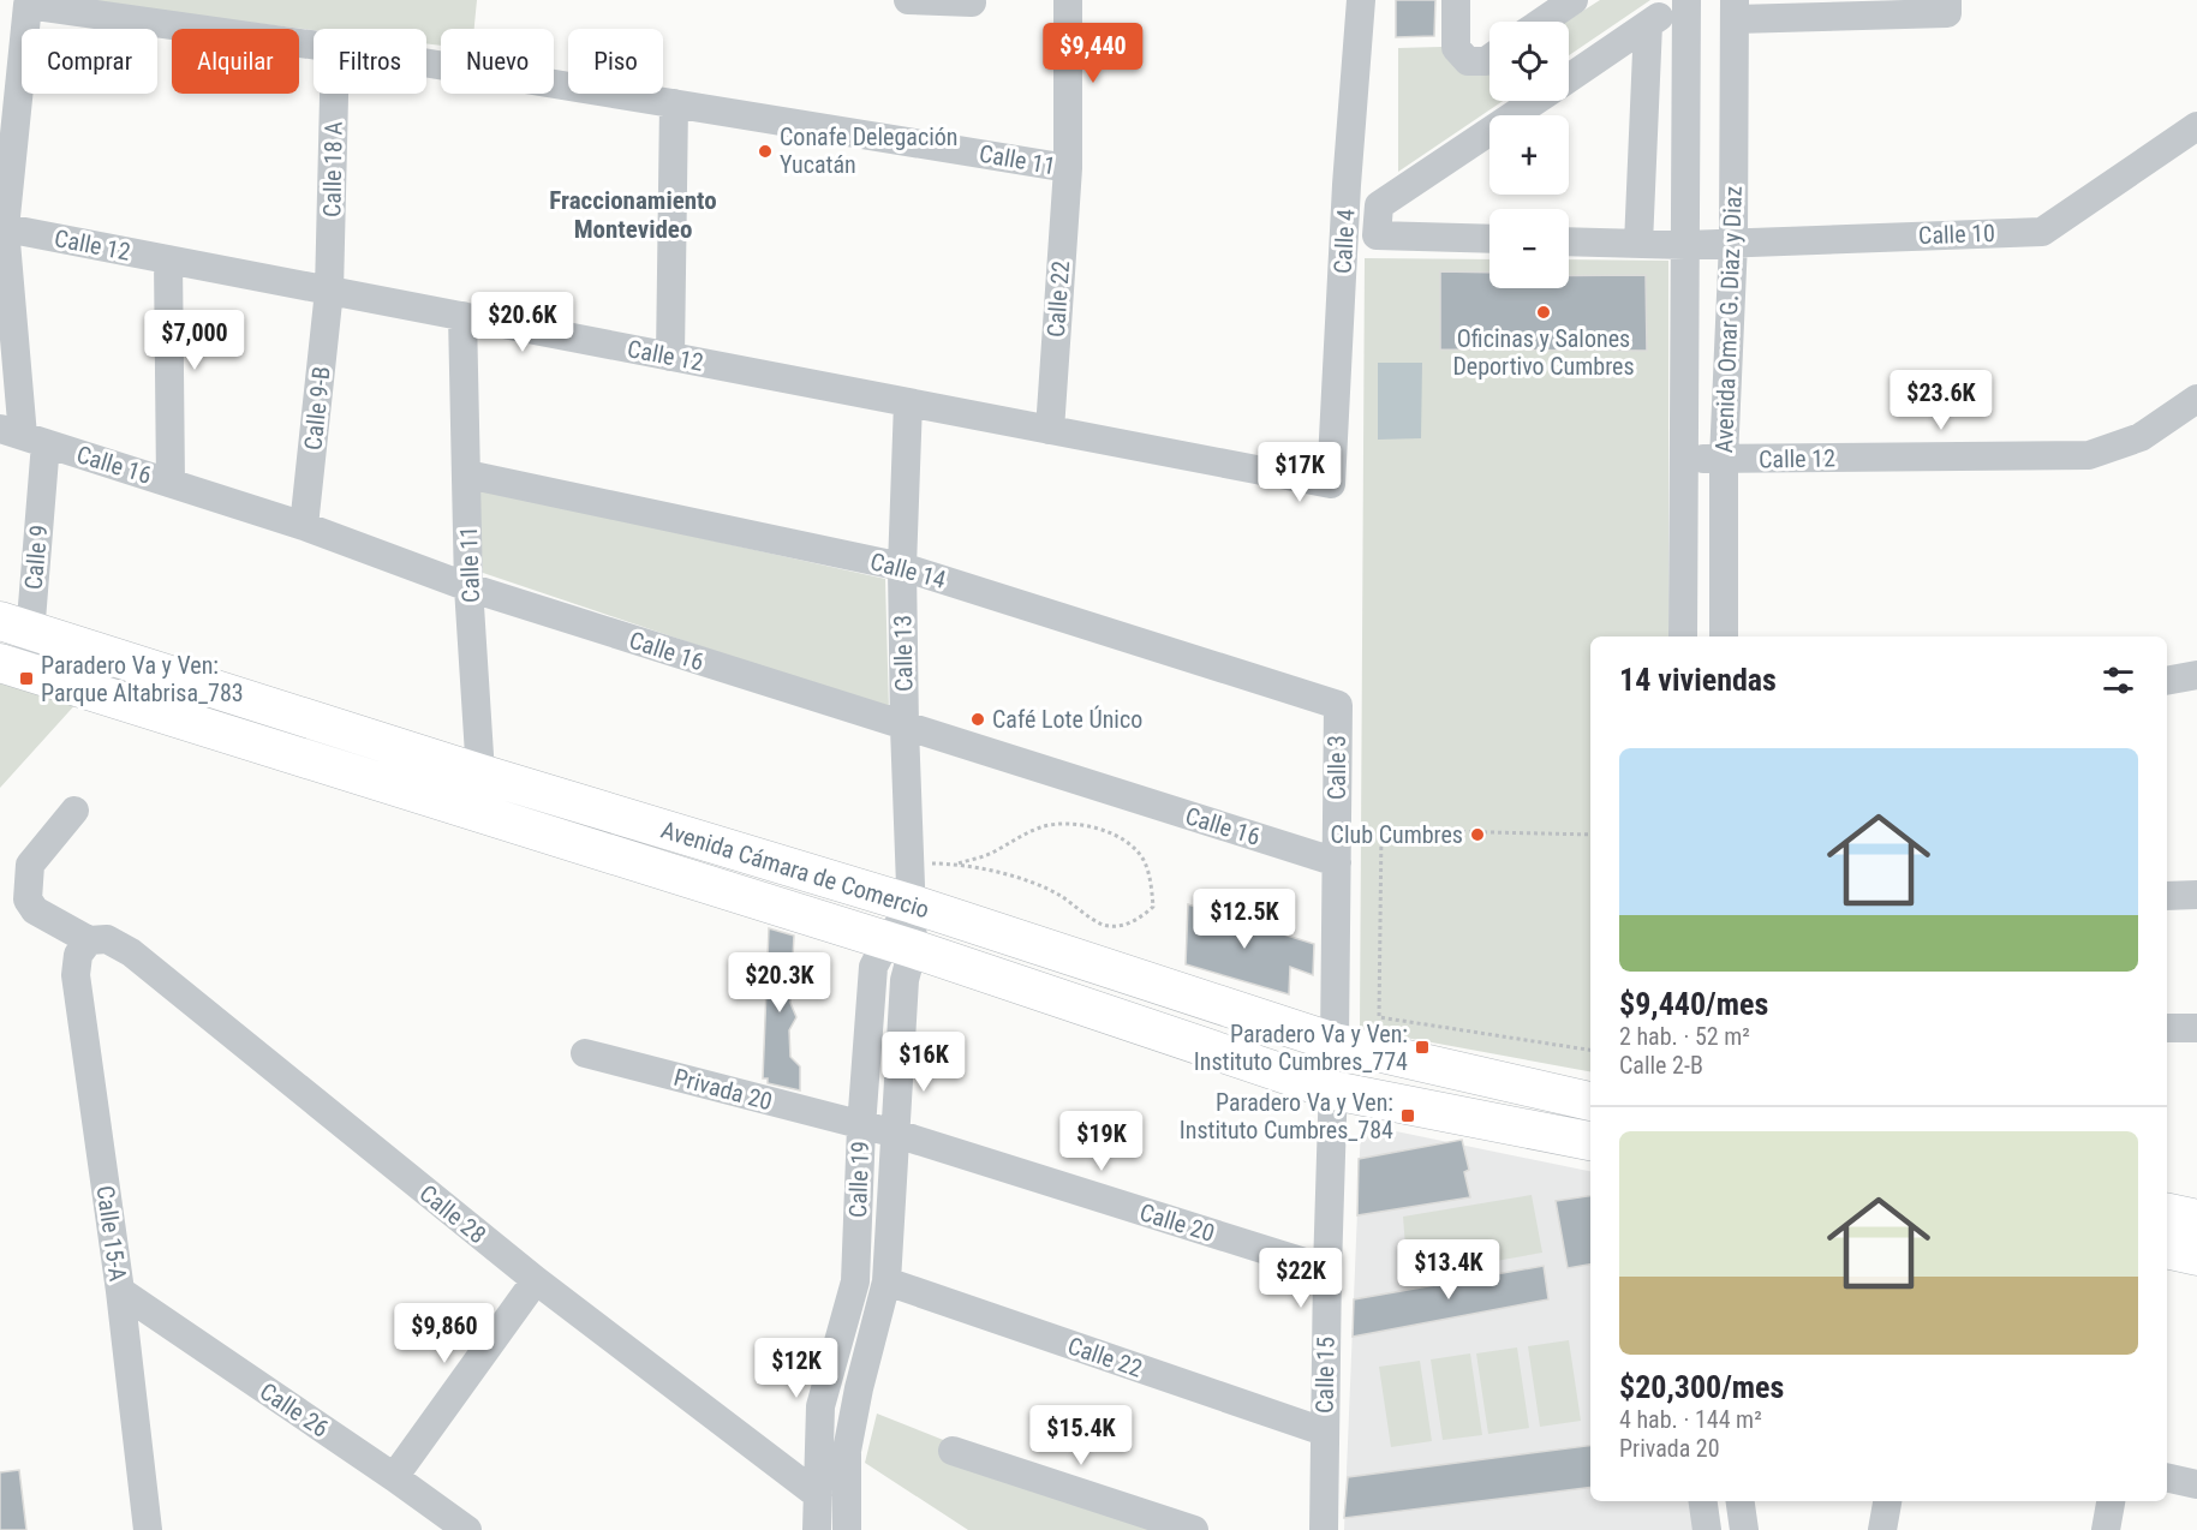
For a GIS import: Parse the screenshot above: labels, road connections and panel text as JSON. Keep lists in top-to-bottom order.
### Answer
{
  "streets": {
    "main road": ["Avenida Cámara de Comercio"],
    "street": [
      "Calle 11",
      "Calle 18 A",
      "Calle 10",
      "Calle 4",
      "Calle 12",
      "Calle 22",
      "Avenida Omar G. Diaz y Diaz",
      "Calle 9-B",
      "Calle 16",
      "Calle 9",
      "Calle 14",
      "Calle 13",
      "Calle 3",
      "Privada 20",
      "Calle 19",
      "Calle 28",
      "Calle 20",
      "Calle 15-A",
      "Calle 15",
      "Calle 26"
    ]
  },
  "crossings": [
    ["Calle 11", "Calle 12"],
    ["Calle 11", "Calle 22"],
    ["Calle 11", "Calle 16"],
    ["Calle 11", "Calle 9"],
    ["Calle 11", "Calle 14"],
    ["Calle 11", "Avenida Cámara de Comercio"],
    ["Calle 18 A", "Calle 12"],
    ["Calle 18 A", "Calle 9-B"],
    ["Calle 10", "Avenida Omar G. Diaz y Diaz"],
    ["Calle 4", "Calle 12"],
    ["Calle 12", "Calle 22"],
    ["Calle 12", "Avenida Omar G. Diaz y Diaz"],
    ["Calle 12", "Calle 9-B"],
    ["Calle 12", "Calle 9"],
    ["Calle 12", "Calle 13"],
    ["Calle 22", "Calle 19"],
    ["Calle 22", "Calle 15"],
    ["Calle 9-B", "Calle 16"],
    ["Calle 16", "Calle 9"],
    ["Calle 16", "Calle 13"],
    ["Calle 16", "Calle 3"],
    ["Calle 9", "Avenida Cámara de Comercio"],
    ["Calle 14", "Calle 13"],
    ["Calle 14", "Calle 3"],
    ["Calle 13", "Avenida Cámara de Comercio"],
    ["Calle 13", "Calle 19"],
    ["Calle 3", "Avenida Cámara de Comercio"],
    ["Calle 3", "Calle 15"],
    ["Avenida Cámara de Comercio", "Calle 19"],
    ["Avenida Cámara de Comercio", "Calle 15"],
    ["Privada 20", "Calle 19"],
    ["Privada 20", "Calle 20"],
    ["Calle 19", "Calle 28"],
    ["Calle 19", "Calle 20"],
    ["Calle 28", "Calle 15-A"],
    ["Calle 20", "Calle 15"],
    ["Calle 15-A", "Calle 26"]
  ],
  "districts": ["Fraccionamiento Montevideo"],
  "places": {
    "other": [
      "Conafe Delegación Yucatán",
      "Oficinas y Salones Deportivo Cumbres",
      "Café Lote Único",
      "Club Cumbres"
    ],
    "transit": ["Paradero Va y Ven: Parque Altabrisa_783", "Paradero Va y Ven: Instituto Cumbres_774", "Paradero Va y Ven: Instituto Cumbres_784"]
  },
  "page": {
    "map_buttons": ["+", "−"],
    "price": [
      "$9,440",
      "$20.6K",
      "$7,000",
      "$23.6K",
      "$17K",
      "$12.5K",
      "$20.3K",
      "$16K",
      "$19K",
      "$13.4K",
      "$22K",
      "$9,860",
      "$12K",
      "$15.4K"
    ],
    "chip": [
      "Comprar",
      "Alquilar",
      "Filtros",
      "Nuevo",
      "Piso"
    ],
    "heading": "14 viviendas",
    "list": [
      {
        "name": "$9,440/mes",
        "note": "2 hab. · 52 m² · Calle 2-B"
      },
      {
        "name": "$20,300/mes",
        "note": "4 hab. · 144 m² · Privada 20"
      }
    ]
  }
}
